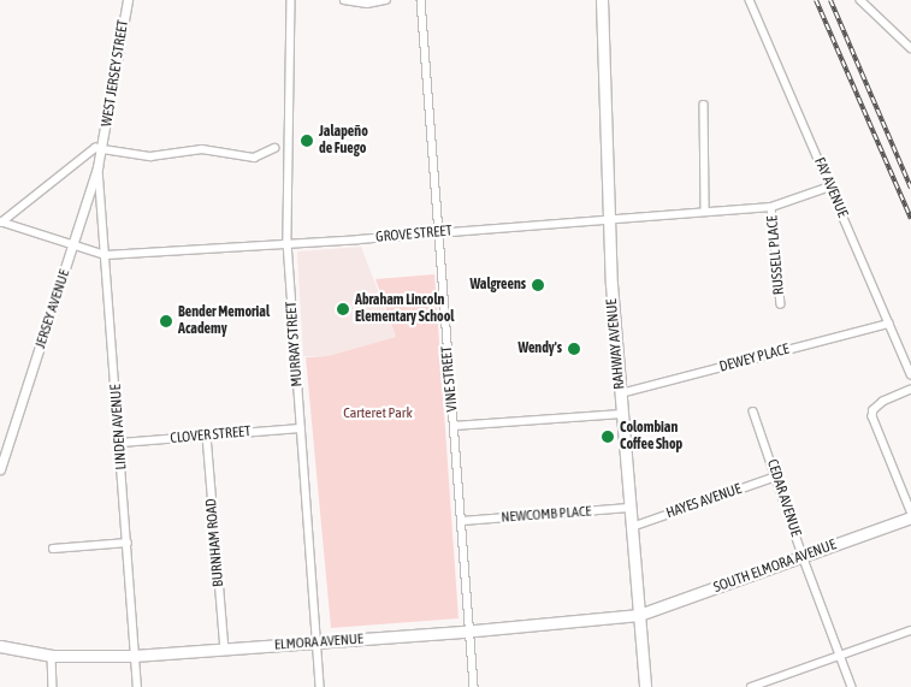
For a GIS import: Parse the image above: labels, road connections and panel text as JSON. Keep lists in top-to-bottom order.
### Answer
{
  "streets": {
    "main road": ["RAHWAY AVENUE", "SOUTH ELMORA AVENUE", "ELMORA AVENUE"],
    "street": [
      "WEST JERSEY STREET",
      "FAY AVENUE",
      "GROVE STREET",
      "RUSSELL PLACE",
      "JERSEY AVENUE",
      "MURRAY STREET",
      "DEWEY PLACE",
      "VINE STREET",
      "LINDEN AVENUE",
      "CLOVER STREET",
      "CEDAR AVENUE",
      "HAYES AVENUE",
      "NEWCOMB PLACE",
      "BURNHAM ROAD"
    ]
  },
  "crossings": [
    ["WEST JERSEY STREET", "JERSEY AVENUE"],
    ["FAY AVENUE", "GROVE STREET"],
    ["FAY AVENUE", "DEWEY PLACE"],
    ["GROVE STREET", "RUSSELL PLACE"],
    ["GROVE STREET", "JERSEY AVENUE"],
    ["GROVE STREET", "MURRAY STREET"],
    ["GROVE STREET", "RAHWAY AVENUE"],
    ["GROVE STREET", "VINE STREET"],
    ["GROVE STREET", "LINDEN AVENUE"],
    ["JERSEY AVENUE", "LINDEN AVENUE"],
    ["MURRAY STREET", "CLOVER STREET"],
    ["MURRAY STREET", "ELMORA AVENUE"],
    ["RAHWAY AVENUE", "DEWEY PLACE"],
    ["RAHWAY AVENUE", "HAYES AVENUE"],
    ["RAHWAY AVENUE", "NEWCOMB PLACE"],
    ["RAHWAY AVENUE", "SOUTH ELMORA AVENUE"],
    ["RAHWAY AVENUE", "ELMORA AVENUE"],
    ["VINE STREET", "NEWCOMB PLACE"],
    ["VINE STREET", "ELMORA AVENUE"],
    ["LINDEN AVENUE", "CLOVER STREET"],
    ["LINDEN AVENUE", "ELMORA AVENUE"],
    ["CLOVER STREET", "BURNHAM ROAD"],
    ["CEDAR AVENUE", "HAYES AVENUE"],
    ["CEDAR AVENUE", "SOUTH ELMORA AVENUE"],
    ["BURNHAM ROAD", "ELMORA AVENUE"],
    ["SOUTH ELMORA AVENUE", "ELMORA AVENUE"]
  ],
  "parks": ["Carteret Park"],
  "places": [
    "Jalapeño de Fuego",
    "Walgreens",
    "Abraham Lincoln Elementary School",
    "Bender Memorial Academy",
    "Wendy's",
    "Colombian Coffee Shop"
  ]
}
